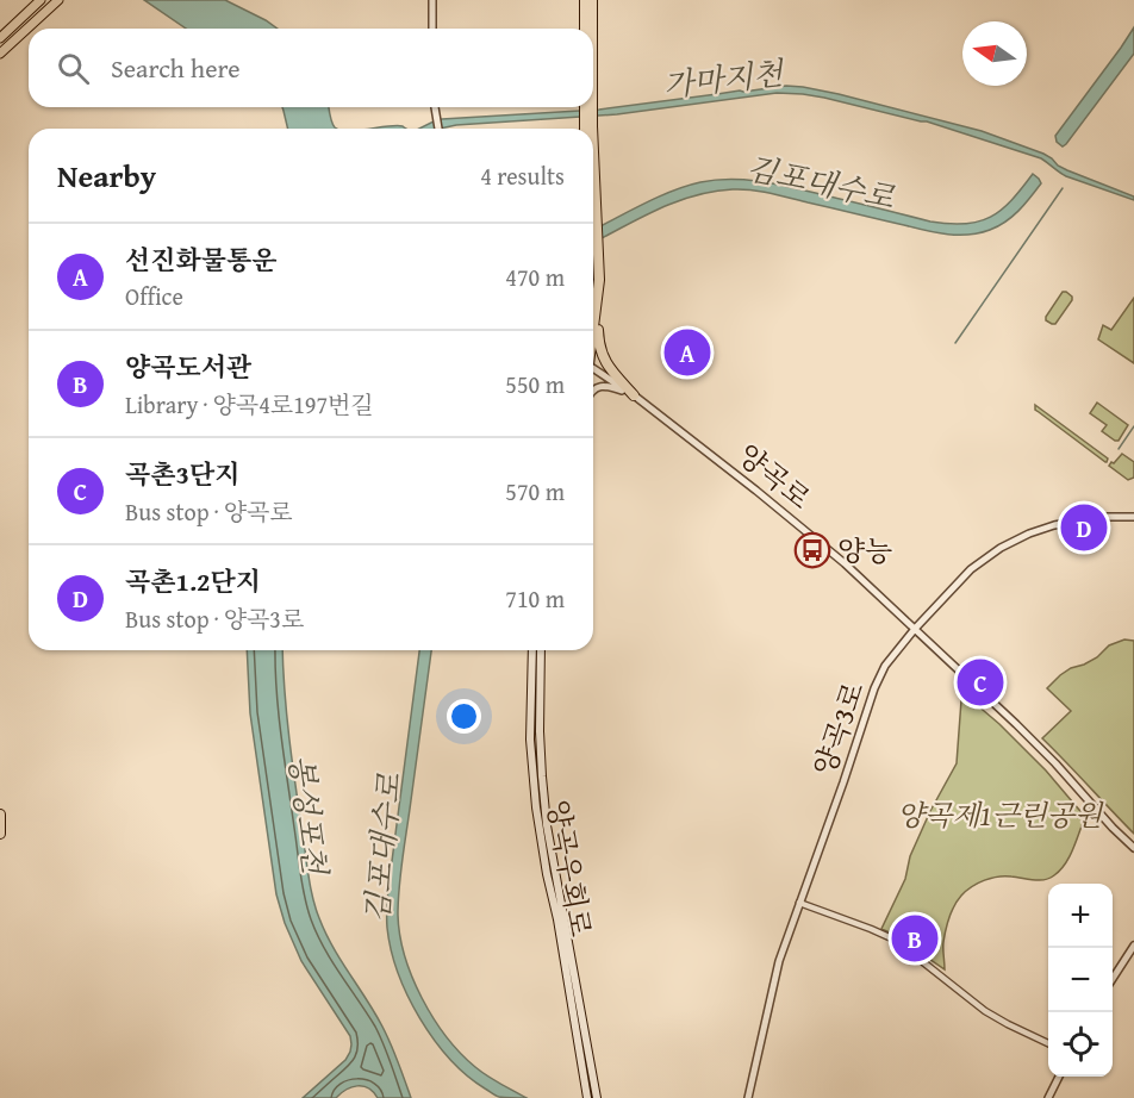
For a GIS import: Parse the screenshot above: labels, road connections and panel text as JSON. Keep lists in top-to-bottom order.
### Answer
{
  "streets": {
    "main road": ["양곡우회로"],
    "street": ["양곡로", "양곡3로"]
  },
  "crossings": [
    ["양곡로", "양곡3로"]
  ],
  "water": ["가마지천", "김포대수로", "봉성포천"],
  "parks": ["양곡제1근린공원"],
  "places": {
    "bus stop": ["양능"]
  },
  "north": "left",
  "page": {
    "search": "Search here",
    "heading": ["Nearby", "4 results"],
    "list": [
      {
        "mark": "A",
        "name": "선진화물통운",
        "note": "Office",
        "value": "470 m"
      },
      {
        "mark": "B",
        "name": "양곡도서관",
        "note": "Library · 양곡4로197번길",
        "value": "550 m"
      },
      {
        "mark": "C",
        "name": "곡촌3단지",
        "note": "Bus stop · 양곡로",
        "value": "570 m"
      },
      {
        "mark": "D",
        "name": "곡촌1.2단지",
        "note": "Bus stop · 양곡3로",
        "value": "710 m"
      }
    ],
    "pins": [
      "A",
      "D",
      "C",
      "B"
    ],
    "map_buttons": ["+", "−"]
  }
}
